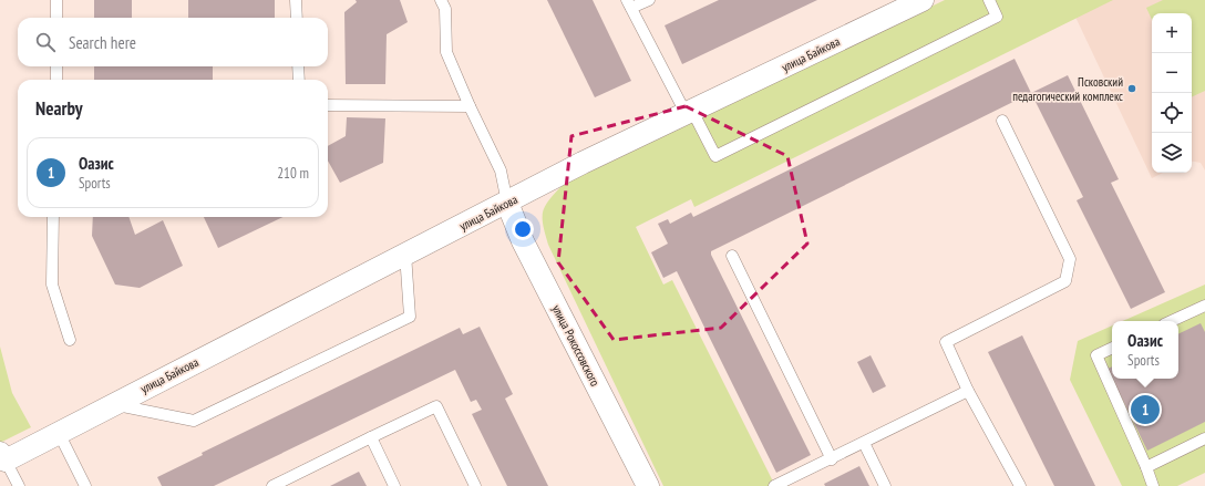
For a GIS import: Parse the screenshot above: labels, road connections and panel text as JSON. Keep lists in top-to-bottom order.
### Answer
{
  "streets": {
    "street": ["улица Байкова", "улица Рокоссовского"]
  },
  "crossings": [
    ["улица Байкова", "улица Рокоссовского"]
  ],
  "places": ["Псковский педагогический комплекс"],
  "page": {
    "map_buttons": ["+", "−"],
    "search": "Search here",
    "heading": "Nearby",
    "list": [
      {
        "mark": "1",
        "name": "Оазис",
        "note": "Sports",
        "value": "210 m"
      }
    ],
    "popup": ["Оазис", "Sports"],
    "pins": "1"
  }
}
